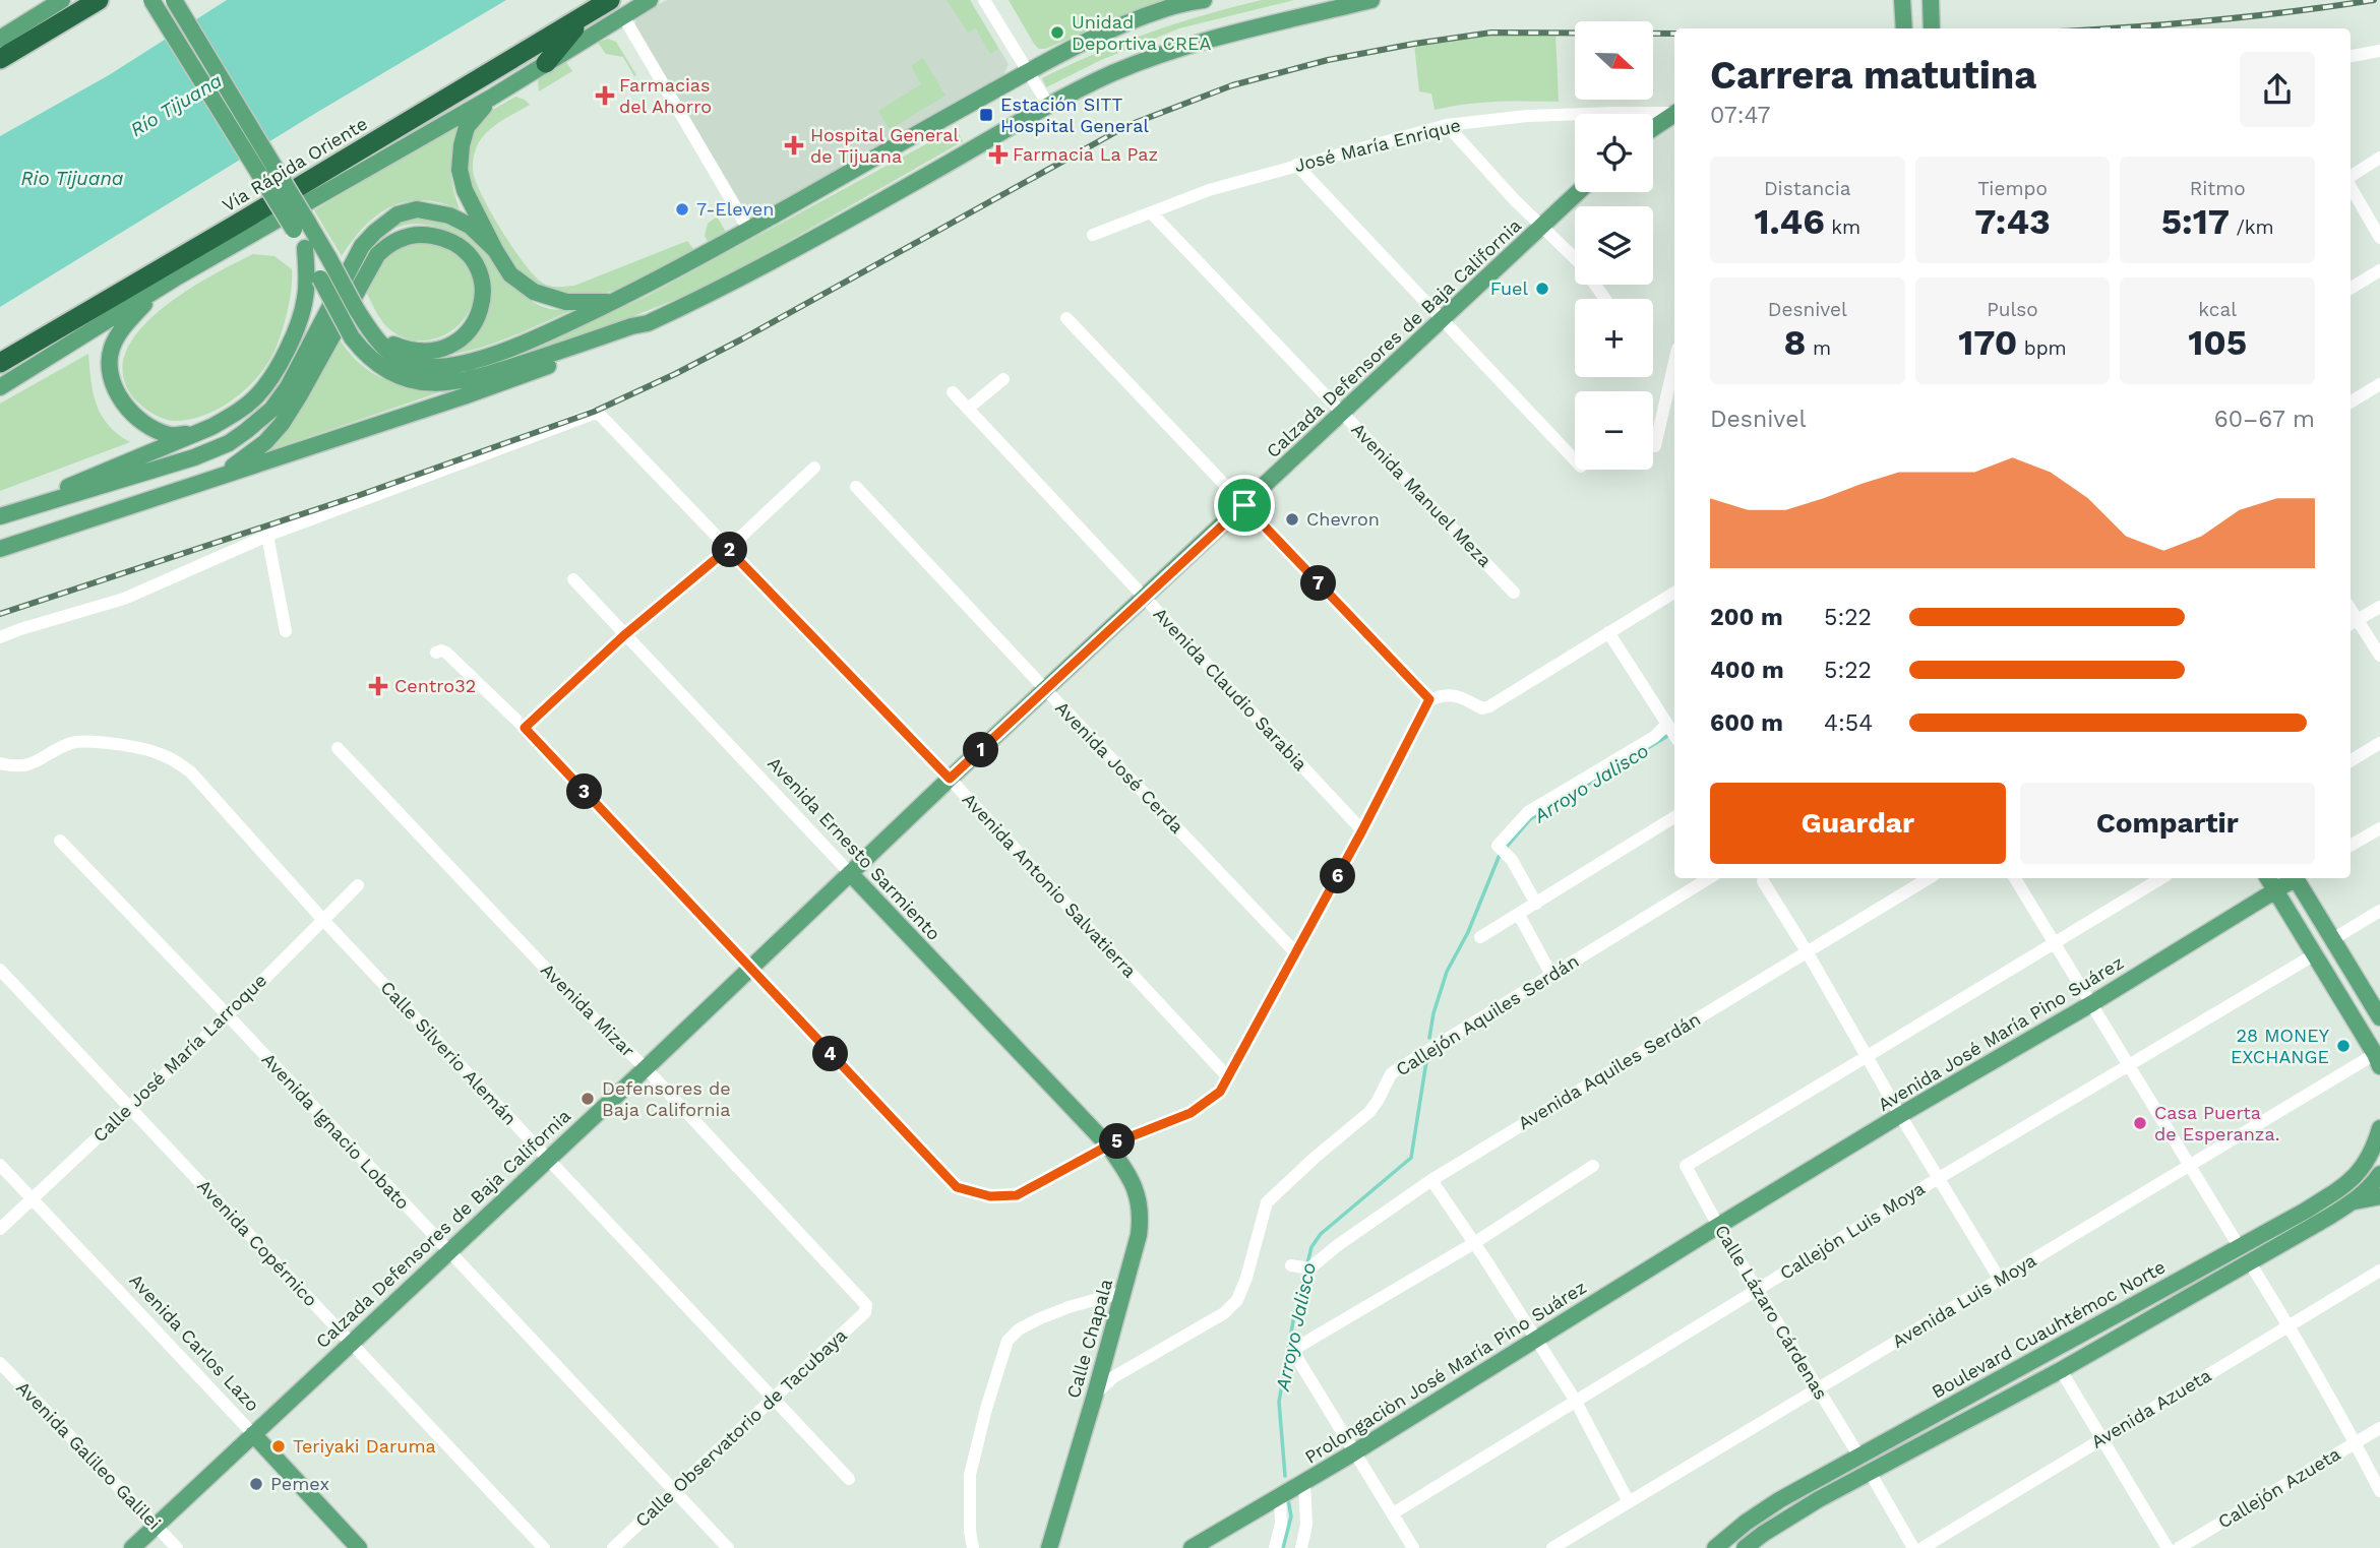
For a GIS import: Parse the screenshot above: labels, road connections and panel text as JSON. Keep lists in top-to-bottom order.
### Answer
{
  "streets": {
    "highway": ["Vía Rápida Oriente"],
    "main road": [
      "Calzada Defensores de Baja California",
      "Avenida Ernesto Sarmiento",
      "Avenida José María Pino Suárez",
      "Boulevard Cuauhtémoc Norte",
      "Calle Chapala",
      "Avenida Carlos Lazo",
      "Prolongaciòn José María Pino Suárez"
    ],
    "street": [
      "José María Enrique",
      "Avenida Manuel Meza",
      "Avenida Claudio Sarabia",
      "Avenida José Cerda",
      "Avenida Antonio Salvatierra",
      "Avenida Mizar",
      "Callejón Aquiles Serdán",
      "Calle Silverio Alemán",
      "Calle José María Larroque",
      "Avenida Aquiles Serdán",
      "Avenida Ignacio Lobato",
      "Callejón Luis Moya",
      "Avenida Copérnico",
      "Avenida Luis Moya",
      "Calle Lázaro Cárdenas",
      "Avenida Azueta",
      "Calle Observatorio de Tacubaya",
      "Avenida Galileo Galilei",
      "Callejón Azueta"
    ]
  },
  "crossings": [
    ["José María Enrique", "Avenida Manuel Meza"],
    ["Calzada Defensores de Baja California", "Avenida Manuel Meza"],
    ["Calzada Defensores de Baja California", "Avenida Claudio Sarabia"],
    ["Calzada Defensores de Baja California", "Avenida José Cerda"],
    ["Calzada Defensores de Baja California", "Avenida Ernesto Sarmiento"],
    ["Calzada Defensores de Baja California", "Avenida Antonio Salvatierra"],
    ["Calzada Defensores de Baja California", "Avenida Mizar"],
    ["Calzada Defensores de Baja California", "Calle Silverio Alemán"],
    ["Calzada Defensores de Baja California", "Avenida Ignacio Lobato"],
    ["Calzada Defensores de Baja California", "Avenida Copérnico"],
    ["Calzada Defensores de Baja California", "Avenida Carlos Lazo"],
    ["Calzada Defensores de Baja California", "Avenida Galileo Galilei"],
    ["Avenida Ernesto Sarmiento", "Calle Chapala"],
    ["Avenida Mizar", "Calle Observatorio de Tacubaya"],
    ["Callejón Aquiles Serdán", "Calle Chapala"],
    ["Avenida José María Pino Suárez", "Calle Lázaro Cárdenas"],
    ["Avenida José María Pino Suárez", "Prolongaciòn José María Pino Suárez"],
    ["Calle Silverio Alemán", "Calle José María Larroque"],
    ["Calle Silverio Alemán", "Calle Observatorio de Tacubaya"],
    ["Calle José María Larroque", "Avenida Ignacio Lobato"],
    ["Calle José María Larroque", "Avenida Copérnico"],
    ["Calle José María Larroque", "Avenida Carlos Lazo"],
    ["Avenida Ignacio Lobato", "Calle Observatorio de Tacubaya"],
    ["Callejón Luis Moya", "Calle Lázaro Cárdenas"],
    ["Avenida Luis Moya", "Calle Lázaro Cárdenas"],
    ["Calle Lázaro Cárdenas", "Boulevard Cuauhtémoc Norte"],
    ["Calle Lázaro Cárdenas", "Prolongaciòn José María Pino Suárez"]
  ],
  "water": ["Río Tijuana", "Rio Tijuana", "Arroyo Jalisco"],
  "places": {
    "other": [
      "Unidad Deportiva CREA",
      "7-Eleven",
      "Fuel",
      "Chevron",
      "28 MONEY EXCHANGE",
      "Defensores de Baja California",
      "Casa Puerta de Esperanza.",
      "Teriyaki Daruma",
      "Pemex"
    ],
    "health": [
      "Farmacias del Ahorro",
      "Hospital General de Tijuana",
      "Farmacia La Paz",
      "Centro32"
    ],
    "transit": ["Estación SITT Hospital General"]
  },
  "north": "right",
  "page": {
    "map_buttons": ["+", "−"],
    "heading": ["Carrera matutina", "07:47"],
    "stats": [
      ["Distancia", "1.46 km"],
      ["Tiempo", "7:43"],
      ["Ritmo", "5:17 /km"],
      ["Desnivel", "8 m"],
      ["Pulso", "170 bpm"],
      ["kcal", "105"]
    ],
    "chart": ["Desnivel", "60–67 m"],
    "pins": [
      "2",
      "7",
      "1",
      "3",
      "6",
      "4",
      "5"
    ],
    "list": [
      {
        "name": "200 m",
        "note": "5:22"
      },
      {
        "name": "400 m",
        "note": "5:22"
      },
      {
        "name": "600 m",
        "note": "4:54"
      }
    ],
    "buttons": ["Guardar", "Compartir"]
  }
}
